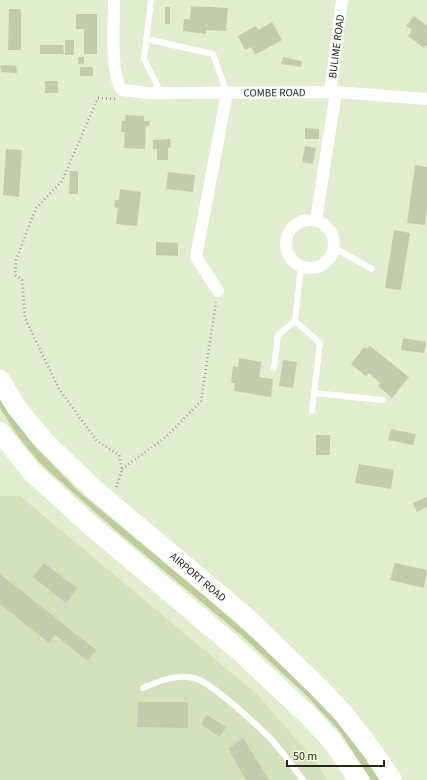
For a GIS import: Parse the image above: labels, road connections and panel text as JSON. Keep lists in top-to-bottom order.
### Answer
{
  "streets": {
    "highway": ["AIRPORT ROAD"],
    "street": ["BULIME ROAD", "COMBE ROAD"]
  },
  "crossings": [
    ["BULIME ROAD", "COMBE ROAD"]
  ],
  "scale_bar": "50 m"
}
